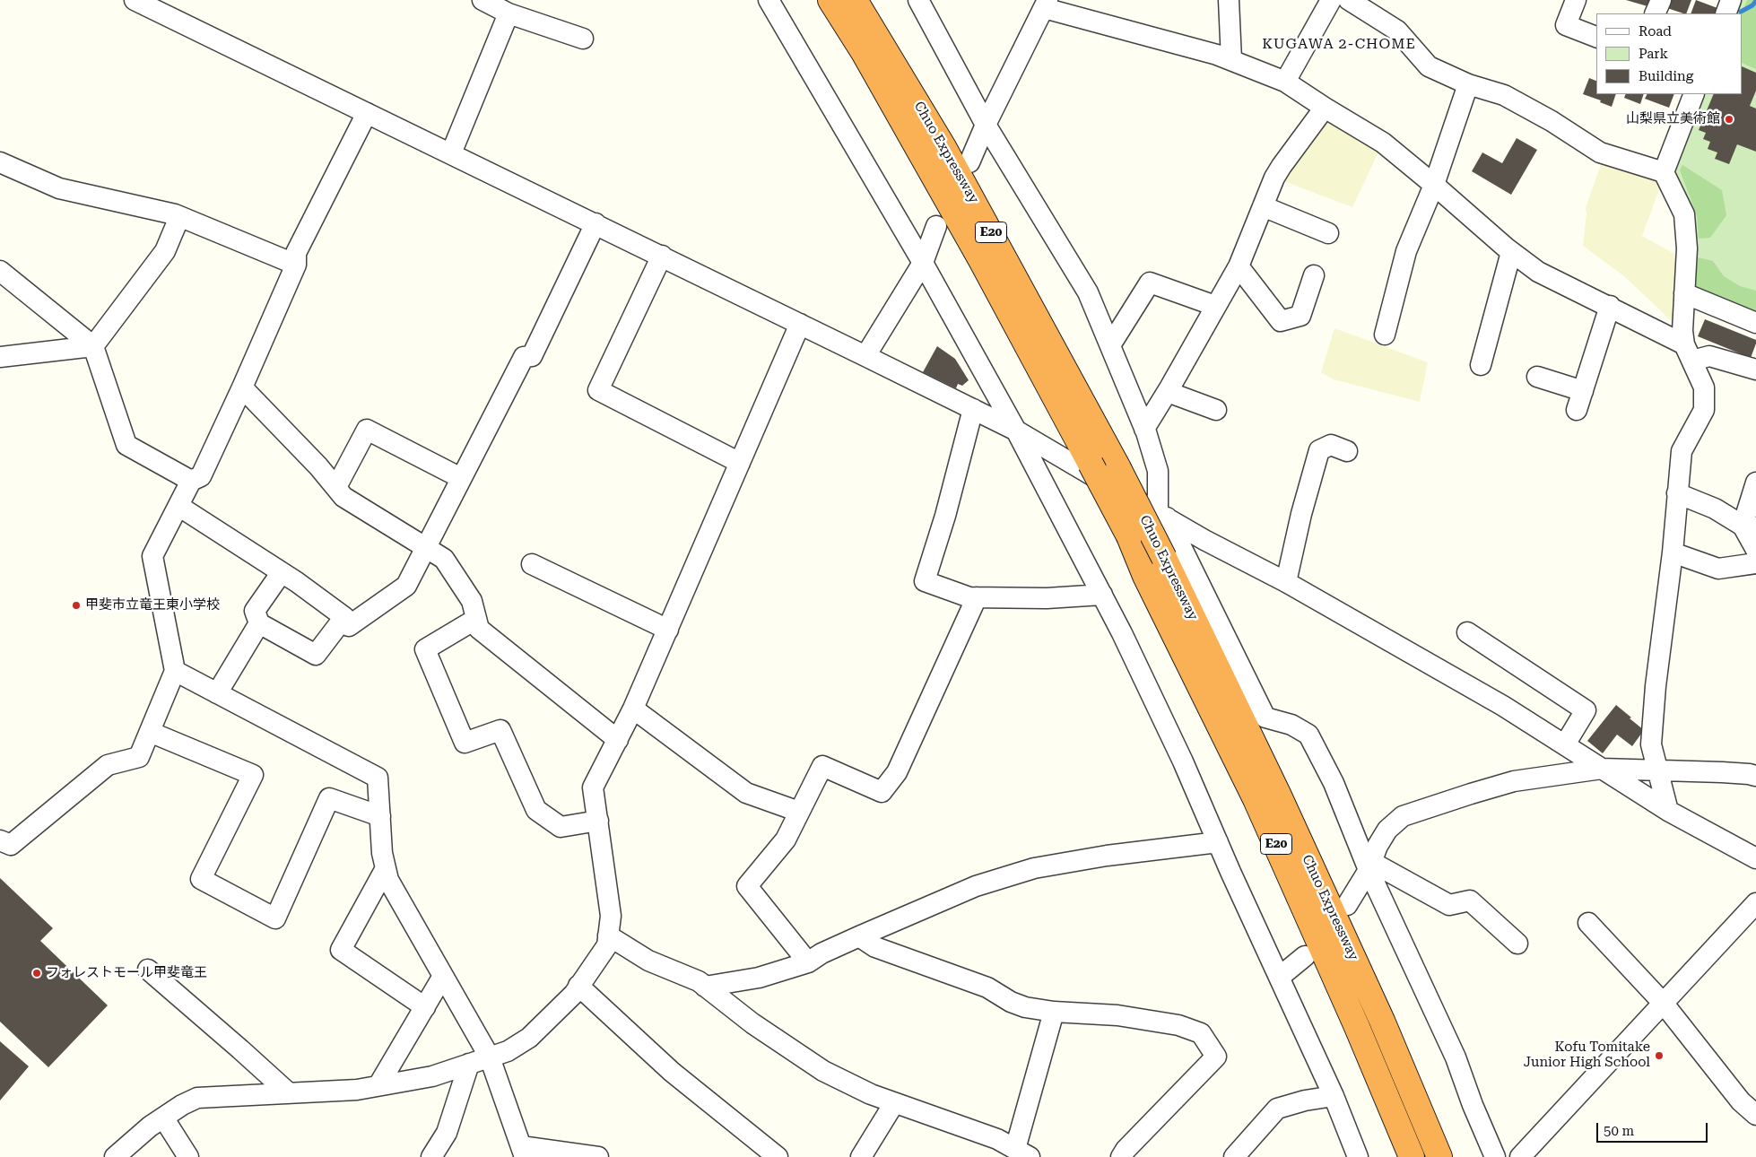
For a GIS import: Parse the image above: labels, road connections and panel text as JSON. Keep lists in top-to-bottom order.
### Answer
{
  "streets": {
    "highway": ["Chuo Expressway", "E20"]
  },
  "districts": ["KUGAWA 2-CHOME"],
  "places": [
    "山梨県立美術館",
    "甲斐市立竜王東小学校",
    "フォレストモール甲斐竜王",
    "Kofu Tomitake Junior High School"
  ],
  "legend": ["Road", "Park", "Building"],
  "scale_bar": "50 m"
}
